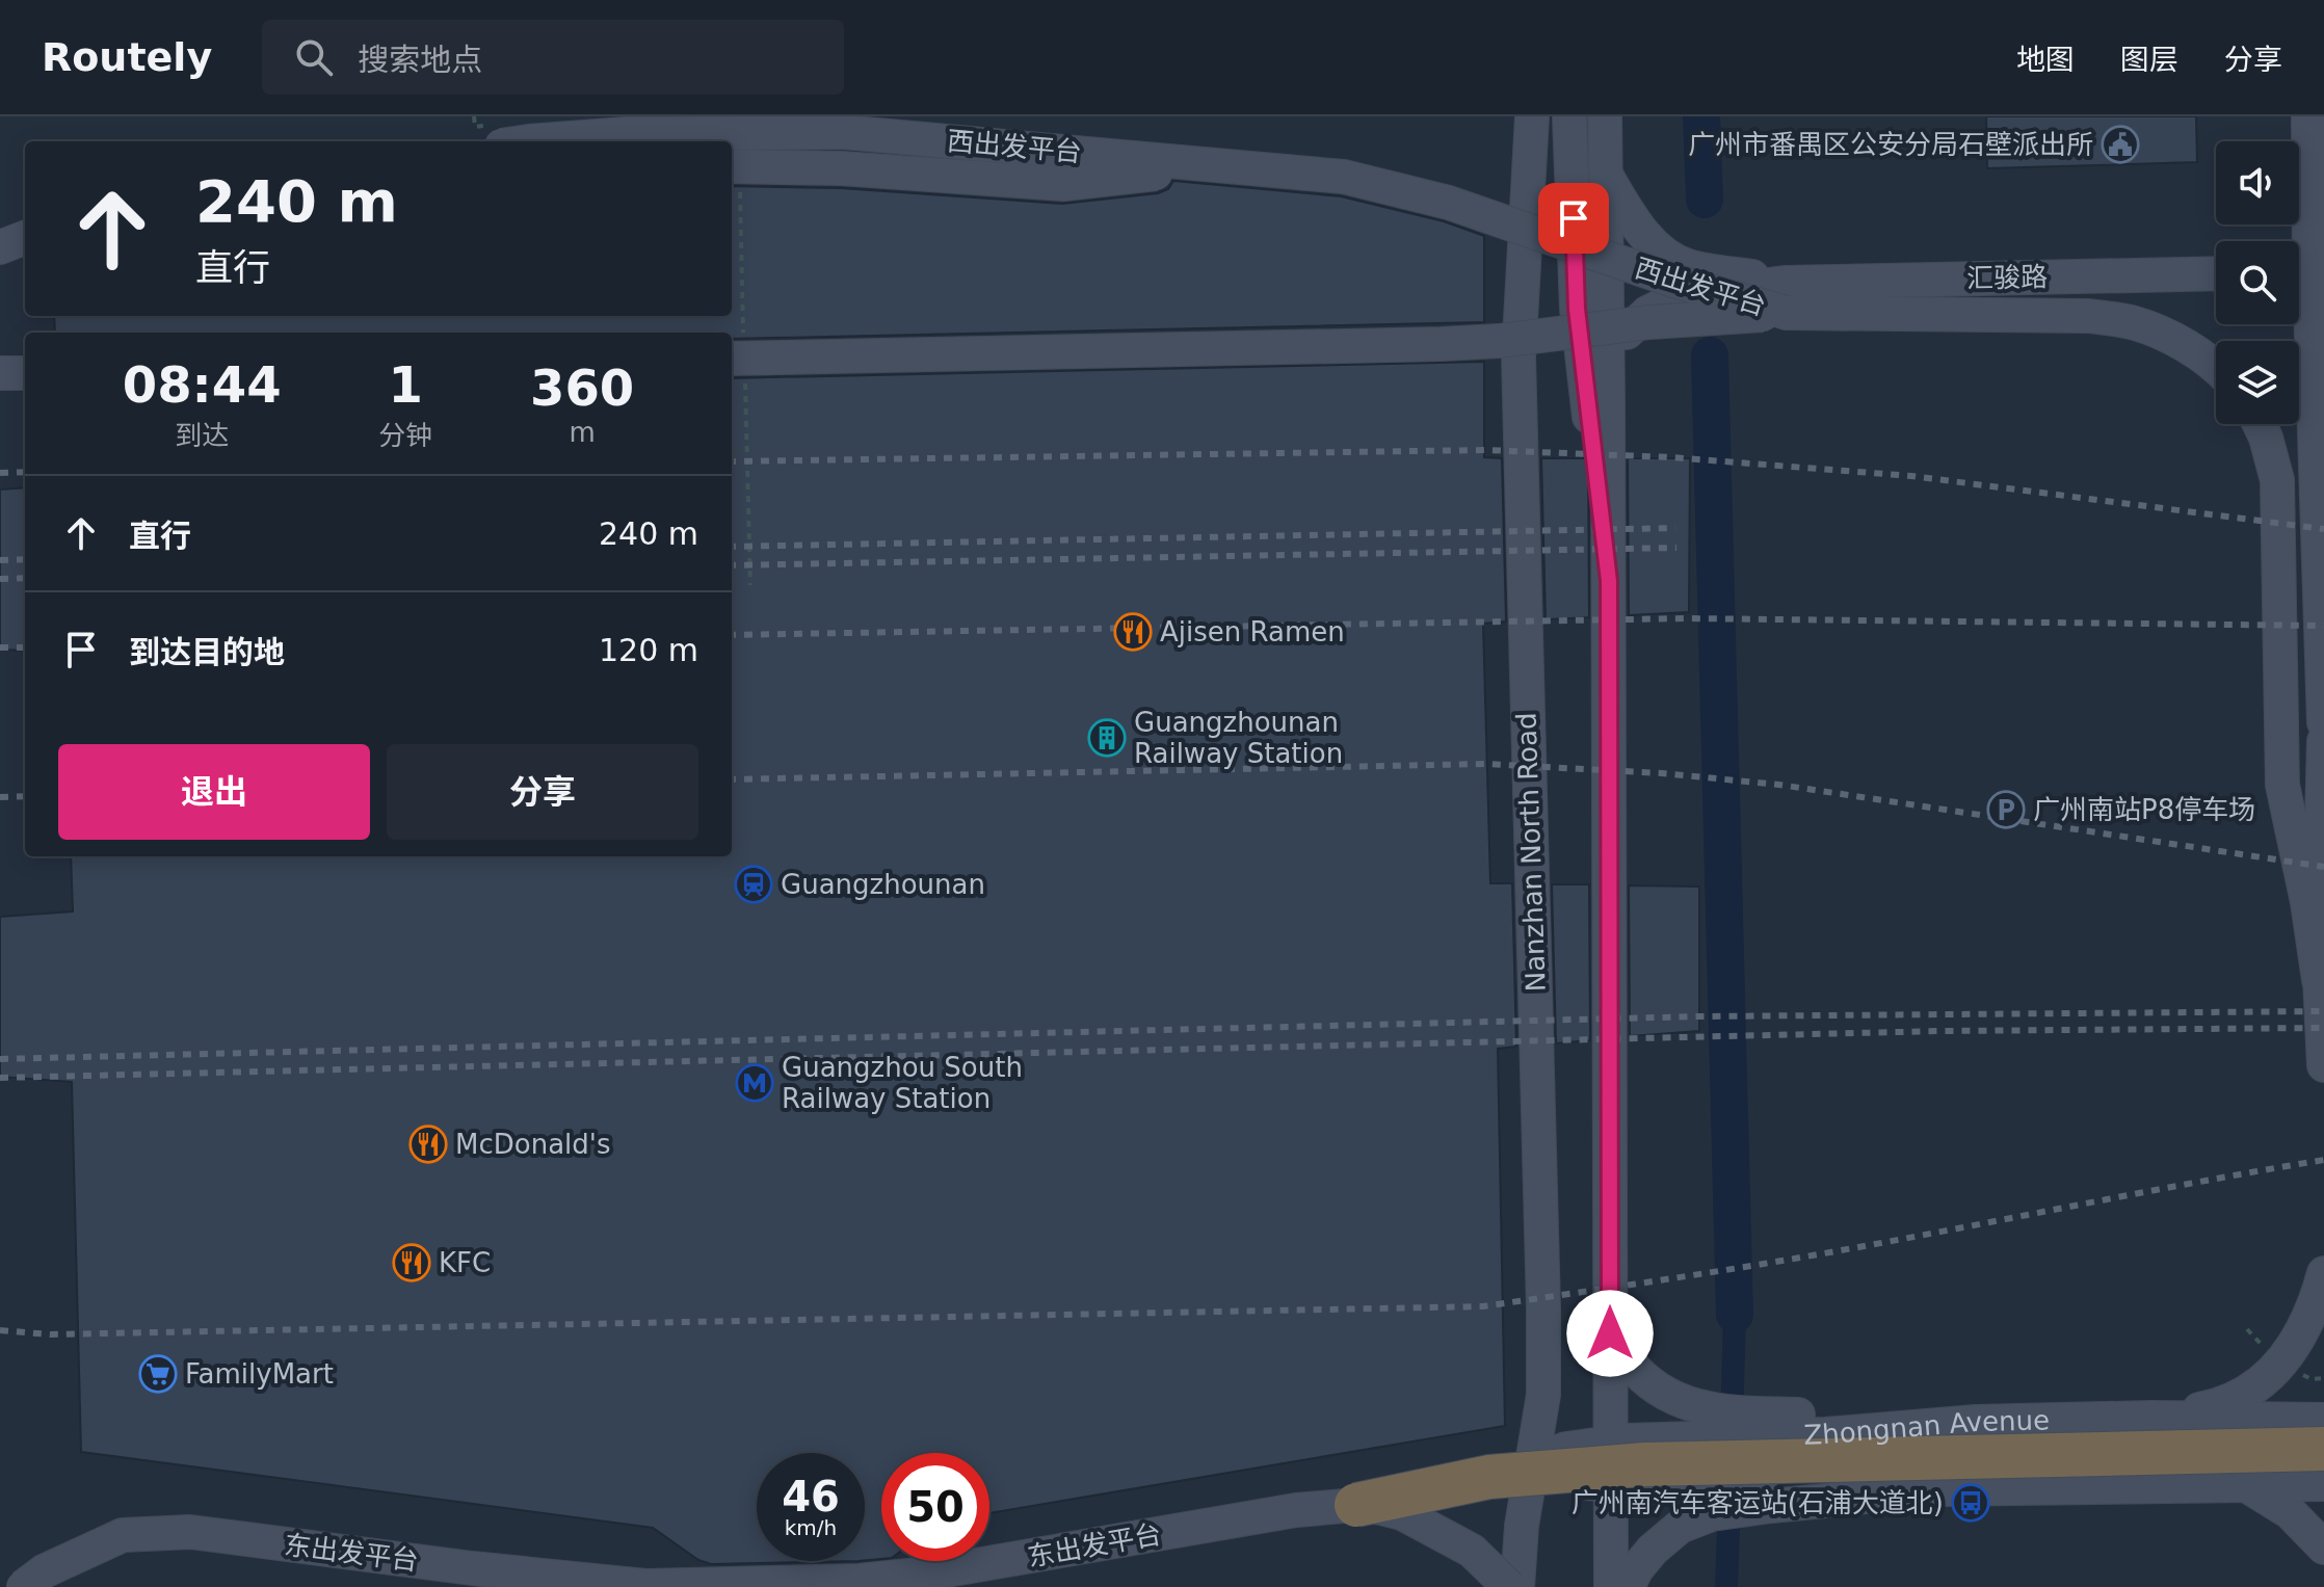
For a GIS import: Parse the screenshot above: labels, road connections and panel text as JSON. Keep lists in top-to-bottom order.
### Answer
{
  "streets": {
    "street": [
      "西出发平台",
      "汇骏路",
      "Nanzhan North Road",
      "Zhongnan Avenue",
      "东出发平台"
    ]
  },
  "crossings": [
    ["西出发平台", "汇骏路"],
    ["Nanzhan North Road", "Zhongnan Avenue"]
  ],
  "places": {
    "public building": ["广州市番禺区公安分局石壁派出所"],
    "restaurant": ["Ajisen Ramen", "McDonald's", "KFC"],
    "building": ["Guangzhounan Railway Station"],
    "parking": ["广州南站P8停车场"],
    "station": ["Guangzhounan"],
    "metro station": ["Guangzhou South Railway Station"],
    "supermarket": ["FamilyMart"],
    "bus stop": ["广州南汽车客运站(石浦大道北)"]
  },
  "page": {
    "header": "Routely",
    "search": "搜索地点",
    "nav": ["地图", "图层", "分享"],
    "turn": ["240 m", "直行"],
    "eta": [
      "08:44",
      "到达",
      "1",
      "分钟",
      "360",
      "m"
    ],
    "list": [
      {
        "name": "直行",
        "value": "240 m"
      },
      {
        "name": "到达目的地",
        "value": "120 m"
      }
    ],
    "buttons": ["退出", "分享"],
    "speed": "46 km/h",
    "limit": "50"
  }
}
